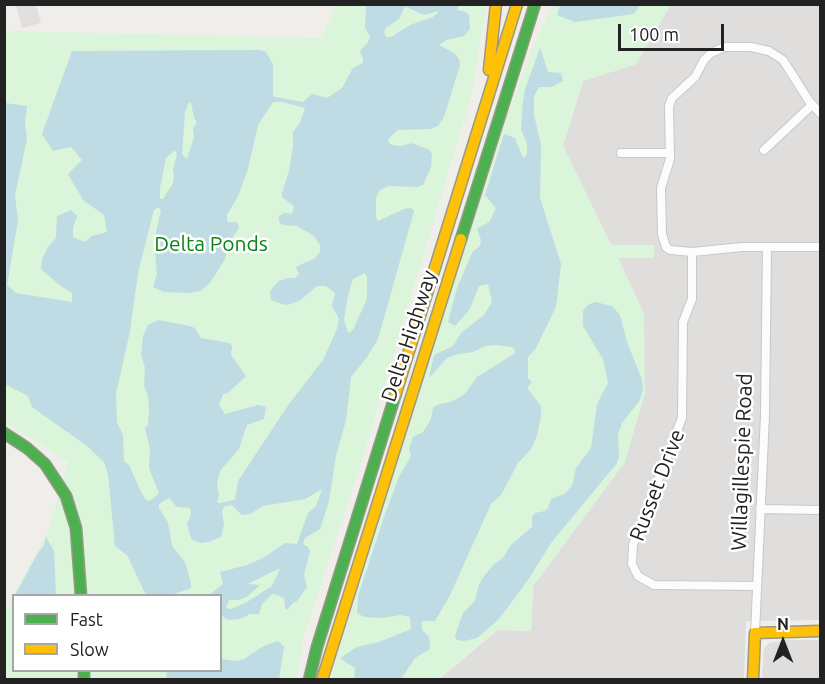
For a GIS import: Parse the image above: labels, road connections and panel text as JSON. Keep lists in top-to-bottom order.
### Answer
{
  "streets": {
    "main road": ["Delta Highway", "Willagillespie Road"],
    "street": ["Russet Drive"]
  },
  "crossings": [
    ["Willagillespie Road", "Russet Drive"]
  ],
  "parks": ["Delta Ponds"],
  "legend": ["Fast", "Slow"],
  "scale_bar": "100 m",
  "north": "top"
}
